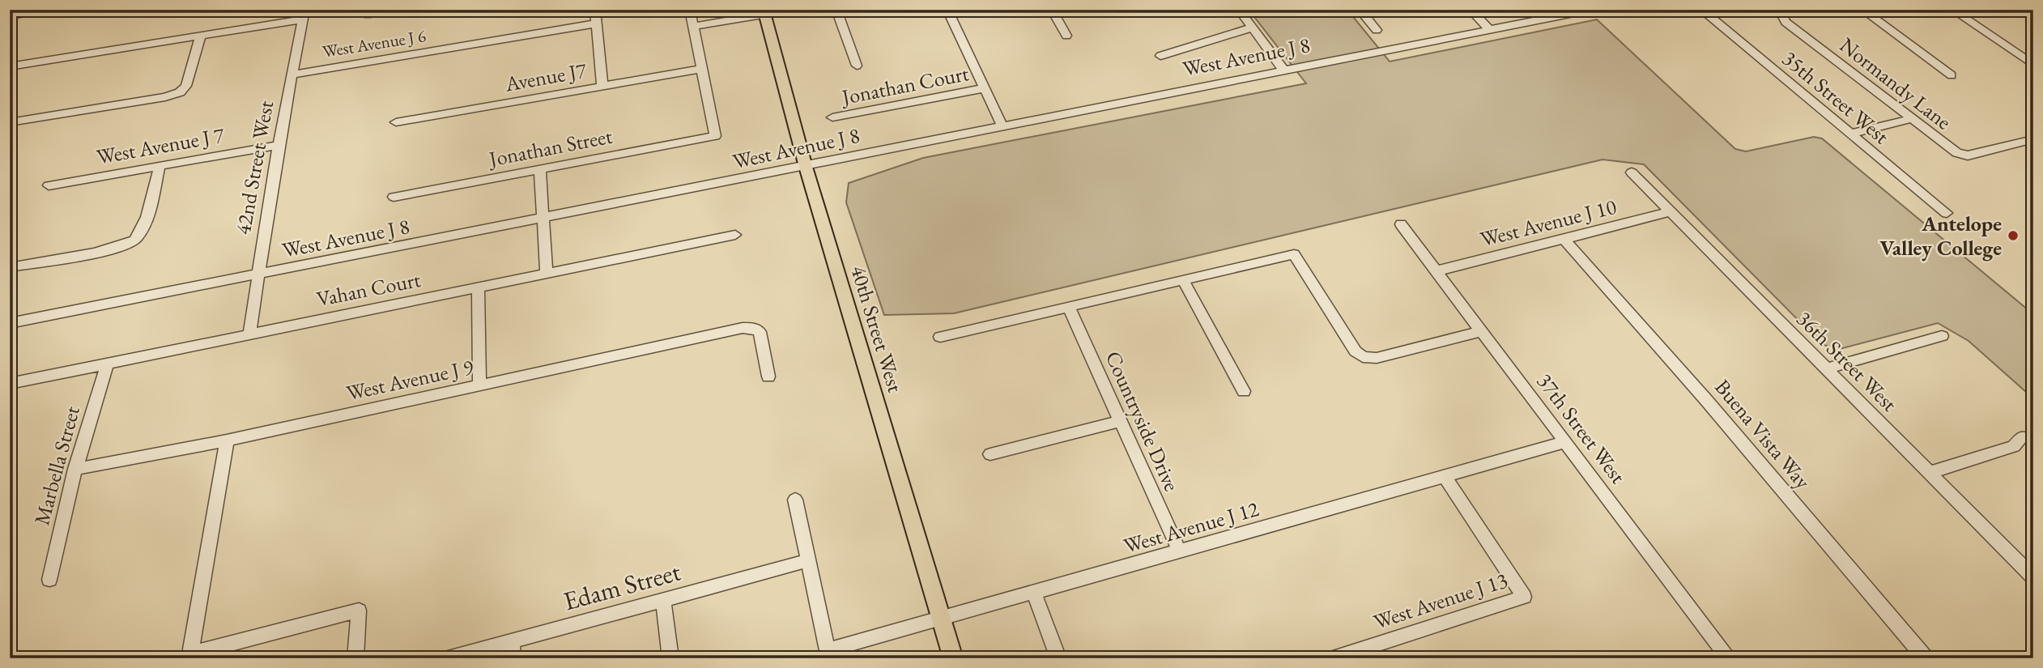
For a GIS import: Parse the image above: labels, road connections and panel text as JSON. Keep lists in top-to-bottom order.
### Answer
{
  "streets": {
    "main road": ["40th Street West"],
    "street": [
      "West Avenue J 6",
      "West Avenue J 8",
      "Avenue J7",
      "Normandy Lane",
      "Jonathan Court",
      "35th Street West",
      "West Avenue J 7",
      "Jonathan Street",
      "42nd Street West",
      "West Avenue J 10",
      "Vahan Court",
      "36th Street West",
      "West Avenue J 9",
      "Countryside Drive",
      "37th Street West",
      "Buena Vista Way",
      "Marbella Street",
      "West Avenue J 12",
      "Edam Street",
      "West Avenue J 13"
    ]
  },
  "crossings": [
    ["West Avenue J 6", "42nd Street West"],
    ["West Avenue J 8", "42nd Street West"],
    ["West Avenue J 8", "40th Street West"],
    ["Avenue J7", "Jonathan Street"],
    ["West Avenue J 7", "42nd Street West"],
    ["42nd Street West", "Vahan Court"],
    ["West Avenue J 10", "36th Street West"],
    ["West Avenue J 10", "37th Street West"],
    ["West Avenue J 10", "Buena Vista Way"],
    ["Vahan Court", "Marbella Street"],
    ["40th Street West", "West Avenue J 12"],
    ["West Avenue J 9", "Marbella Street"],
    ["Countryside Drive", "West Avenue J 12"],
    ["37th Street West", "West Avenue J 12"],
    ["West Avenue J 12", "West Avenue J 13"]
  ],
  "places": ["Antelope Valley College"]
}
